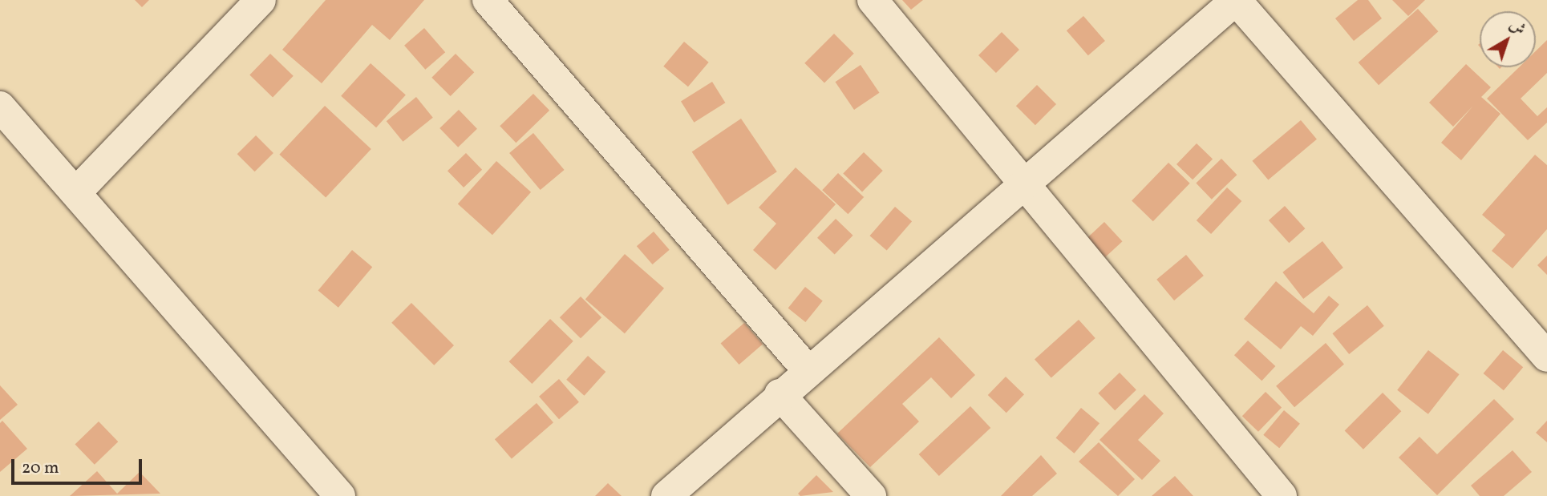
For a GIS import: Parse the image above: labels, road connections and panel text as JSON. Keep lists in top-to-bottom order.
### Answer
{
  "scale_bar": "20 m",
  "north": "top right"
}
